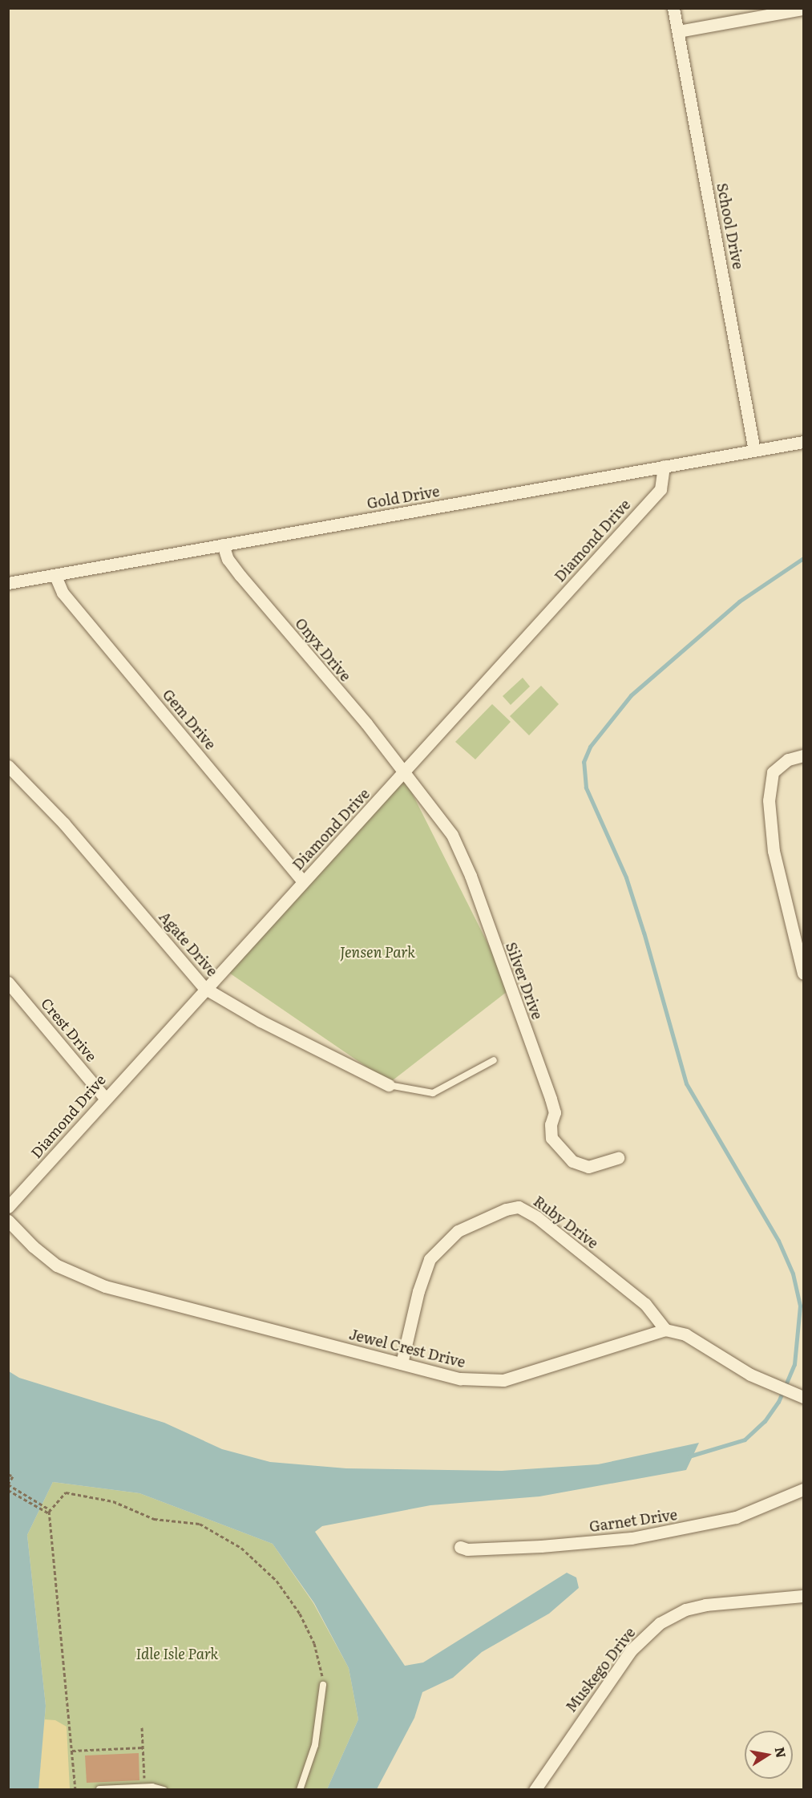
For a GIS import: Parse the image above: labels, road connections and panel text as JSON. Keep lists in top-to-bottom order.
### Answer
{
  "streets": {
    "street": [
      "School Drive",
      "Gold Drive",
      "Diamond Drive",
      "Onyx Drive",
      "Gem Drive",
      "Agate Drive",
      "Silver Drive",
      "Crest Drive",
      "Ruby Drive",
      "Jewel Crest Drive",
      "Garnet Drive",
      "Muskego Drive"
    ]
  },
  "crossings": [
    ["School Drive", "Gold Drive"],
    ["Gold Drive", "Diamond Drive"],
    ["Gold Drive", "Onyx Drive"],
    ["Gold Drive", "Gem Drive"],
    ["Diamond Drive", "Onyx Drive"],
    ["Diamond Drive", "Gem Drive"],
    ["Diamond Drive", "Agate Drive"],
    ["Diamond Drive", "Silver Drive"],
    ["Diamond Drive", "Crest Drive"],
    ["Onyx Drive", "Silver Drive"],
    ["Ruby Drive", "Jewel Crest Drive"]
  ],
  "parks": ["Jensen Park", "Idle Isle Park"],
  "north": "right"
}
